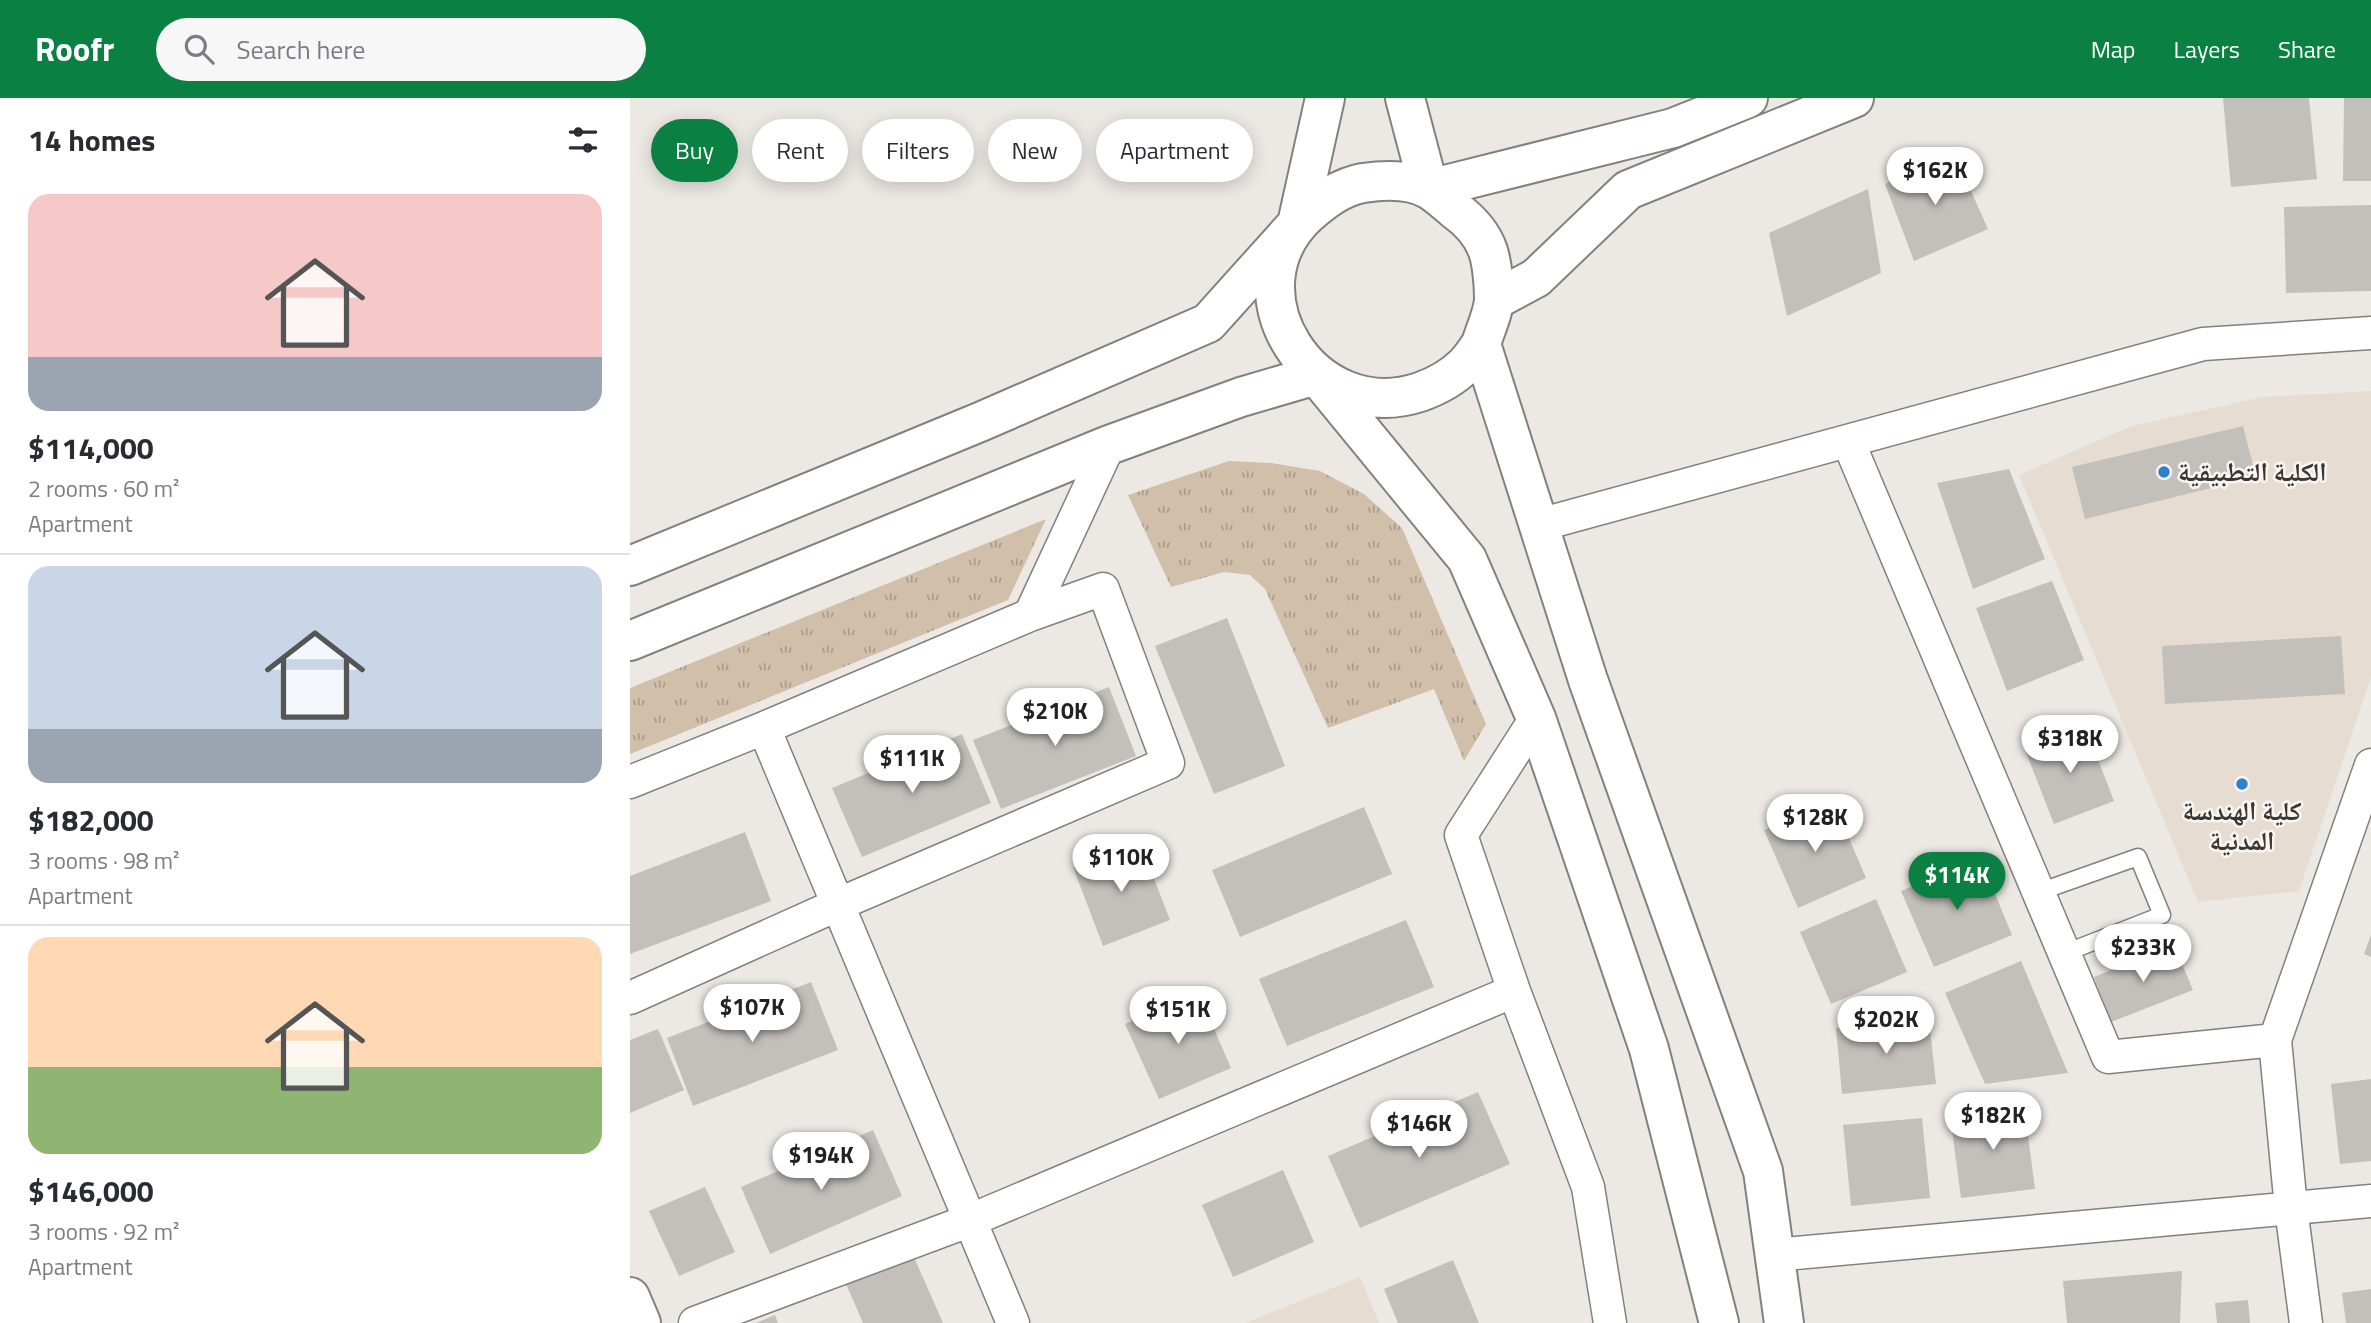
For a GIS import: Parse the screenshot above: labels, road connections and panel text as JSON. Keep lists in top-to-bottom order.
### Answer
{
  "places": ["الكلية التطبيقية", "كلية الهندسة المدنية"],
  "page": {
    "header": "Roofr",
    "search": "Search here",
    "nav": ["Map", "Layers", "Share"],
    "heading": "14 homes",
    "chip": [
      "Buy",
      "Rent",
      "Filters",
      "New",
      "Apartment"
    ],
    "price": [
      "$162K",
      "$210K",
      "$318K",
      "$111K",
      "$128K",
      "$110K",
      "$114K",
      "$233K",
      "$107K",
      "$151K",
      "$202K",
      "$182K",
      "$146K",
      "$194K"
    ],
    "list": [
      {
        "name": "$114,000",
        "note": "2 rooms · 60 m² · Apartment"
      },
      {
        "name": "$182,000",
        "note": "3 rooms · 98 m² · Apartment"
      },
      {
        "name": "$146,000",
        "note": "3 rooms · 92 m² · Apartment"
      }
    ]
  }
}
